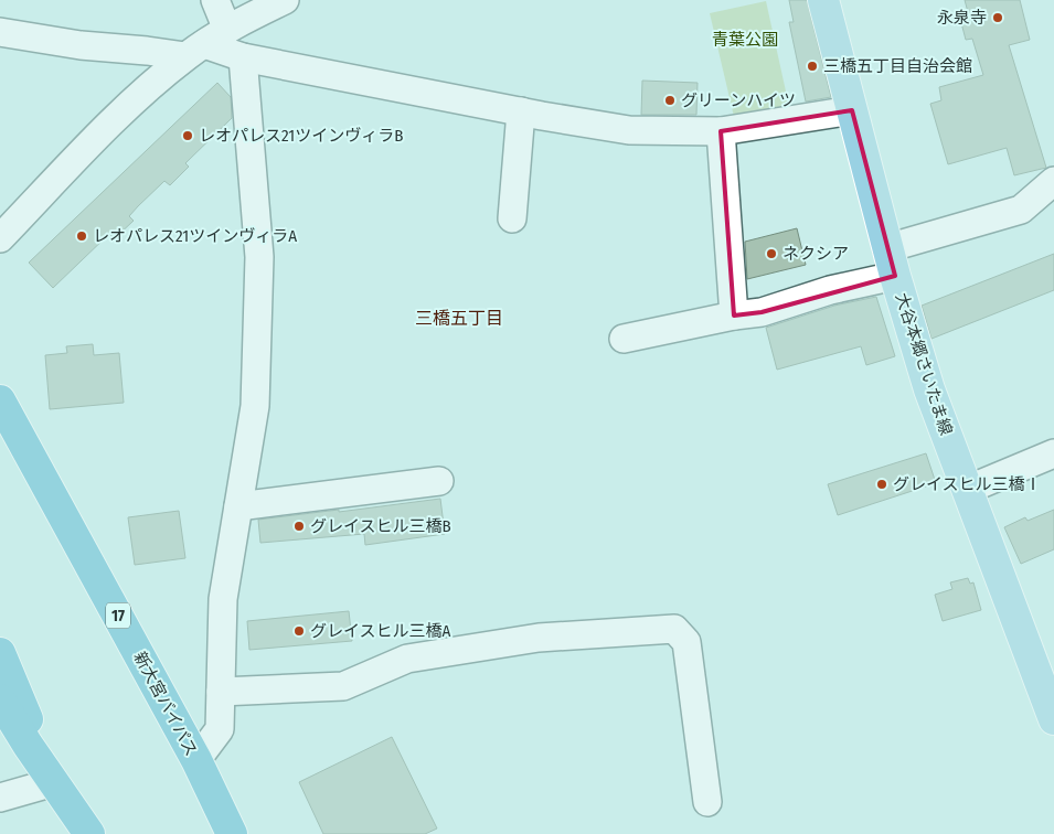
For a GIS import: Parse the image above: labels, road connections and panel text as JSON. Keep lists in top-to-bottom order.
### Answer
{
  "streets": {
    "highway": ["17", "新大宮バイパス"],
    "main road": ["大谷本郷さいたま線"]
  },
  "districts": ["三橋五丁目"],
  "parks": ["青葉公園"],
  "places": [
    "永泉寺",
    "三橋五丁目自治会館",
    "グリーンハイツ",
    "レオパレス21ツインヴィラB",
    "レオパレス21ツインヴィラA",
    "ネクシア",
    "グレイスヒル三橋Ⅰ",
    "グレイスヒル三橋B",
    "グレイスヒル三橋A"
  ]
}
